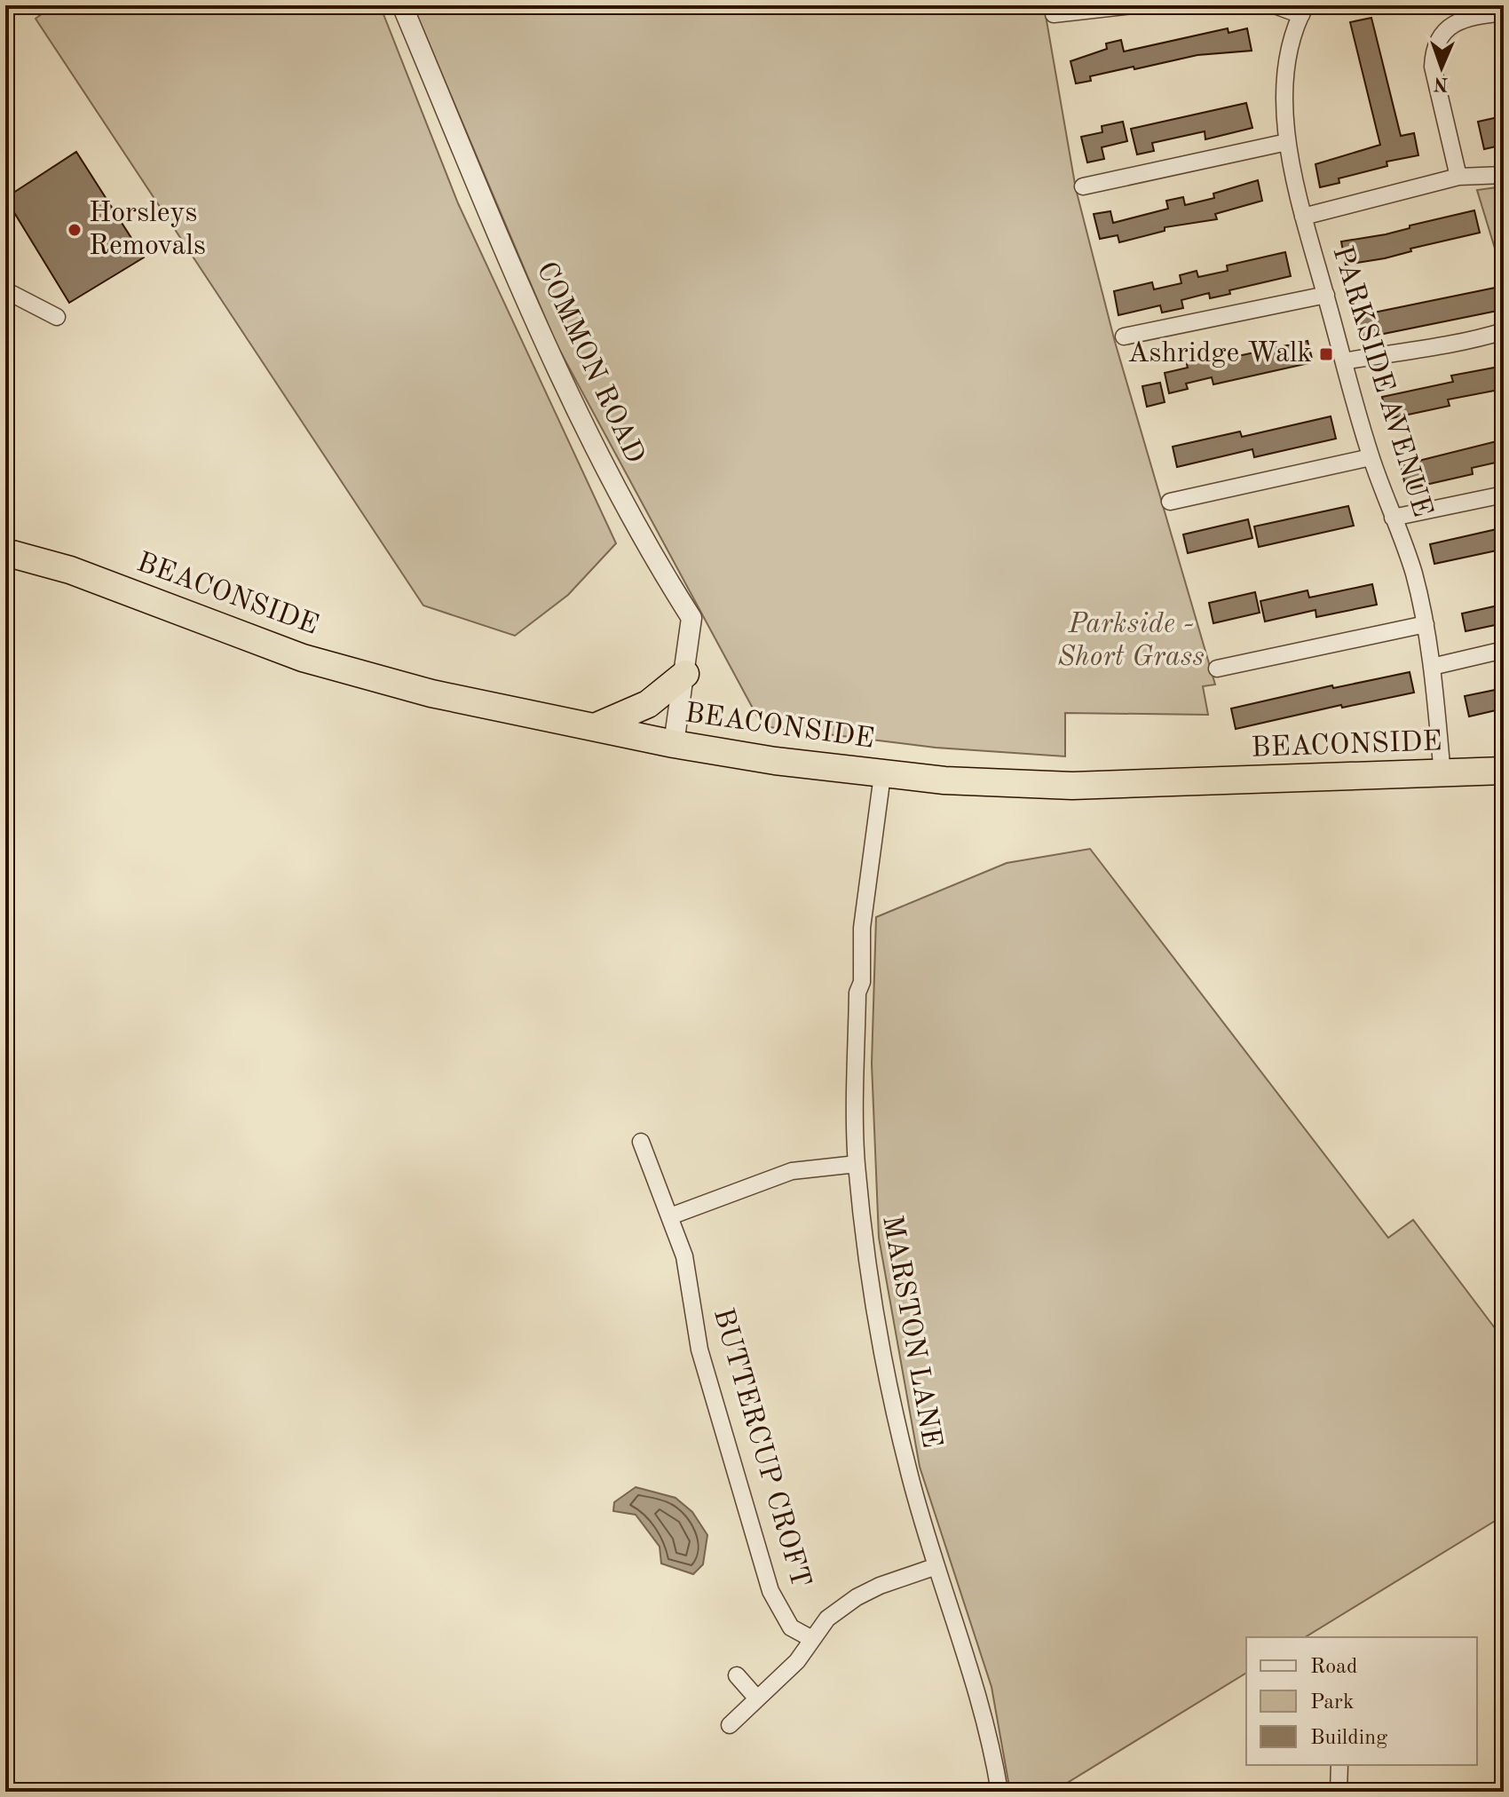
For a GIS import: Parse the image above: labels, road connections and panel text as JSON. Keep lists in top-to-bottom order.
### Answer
{
  "streets": {
    "highway": ["BEACONSIDE"],
    "street": [
      "COMMON ROAD",
      "PARKSIDE AVENUE",
      "MARSTON LANE",
      "BUTTERCUP CROFT"
    ]
  },
  "crossings": [
    ["COMMON ROAD", "BEACONSIDE"],
    ["PARKSIDE AVENUE", "BEACONSIDE"],
    ["BEACONSIDE", "MARSTON LANE"]
  ],
  "parks": ["Parkside - Short Grass"],
  "places": {
    "other": ["Horsleys Removals"],
    "transit": ["Ashridge Walk"]
  },
  "legend": ["Road", "Park", "Building"],
  "north": "bottom"
}
